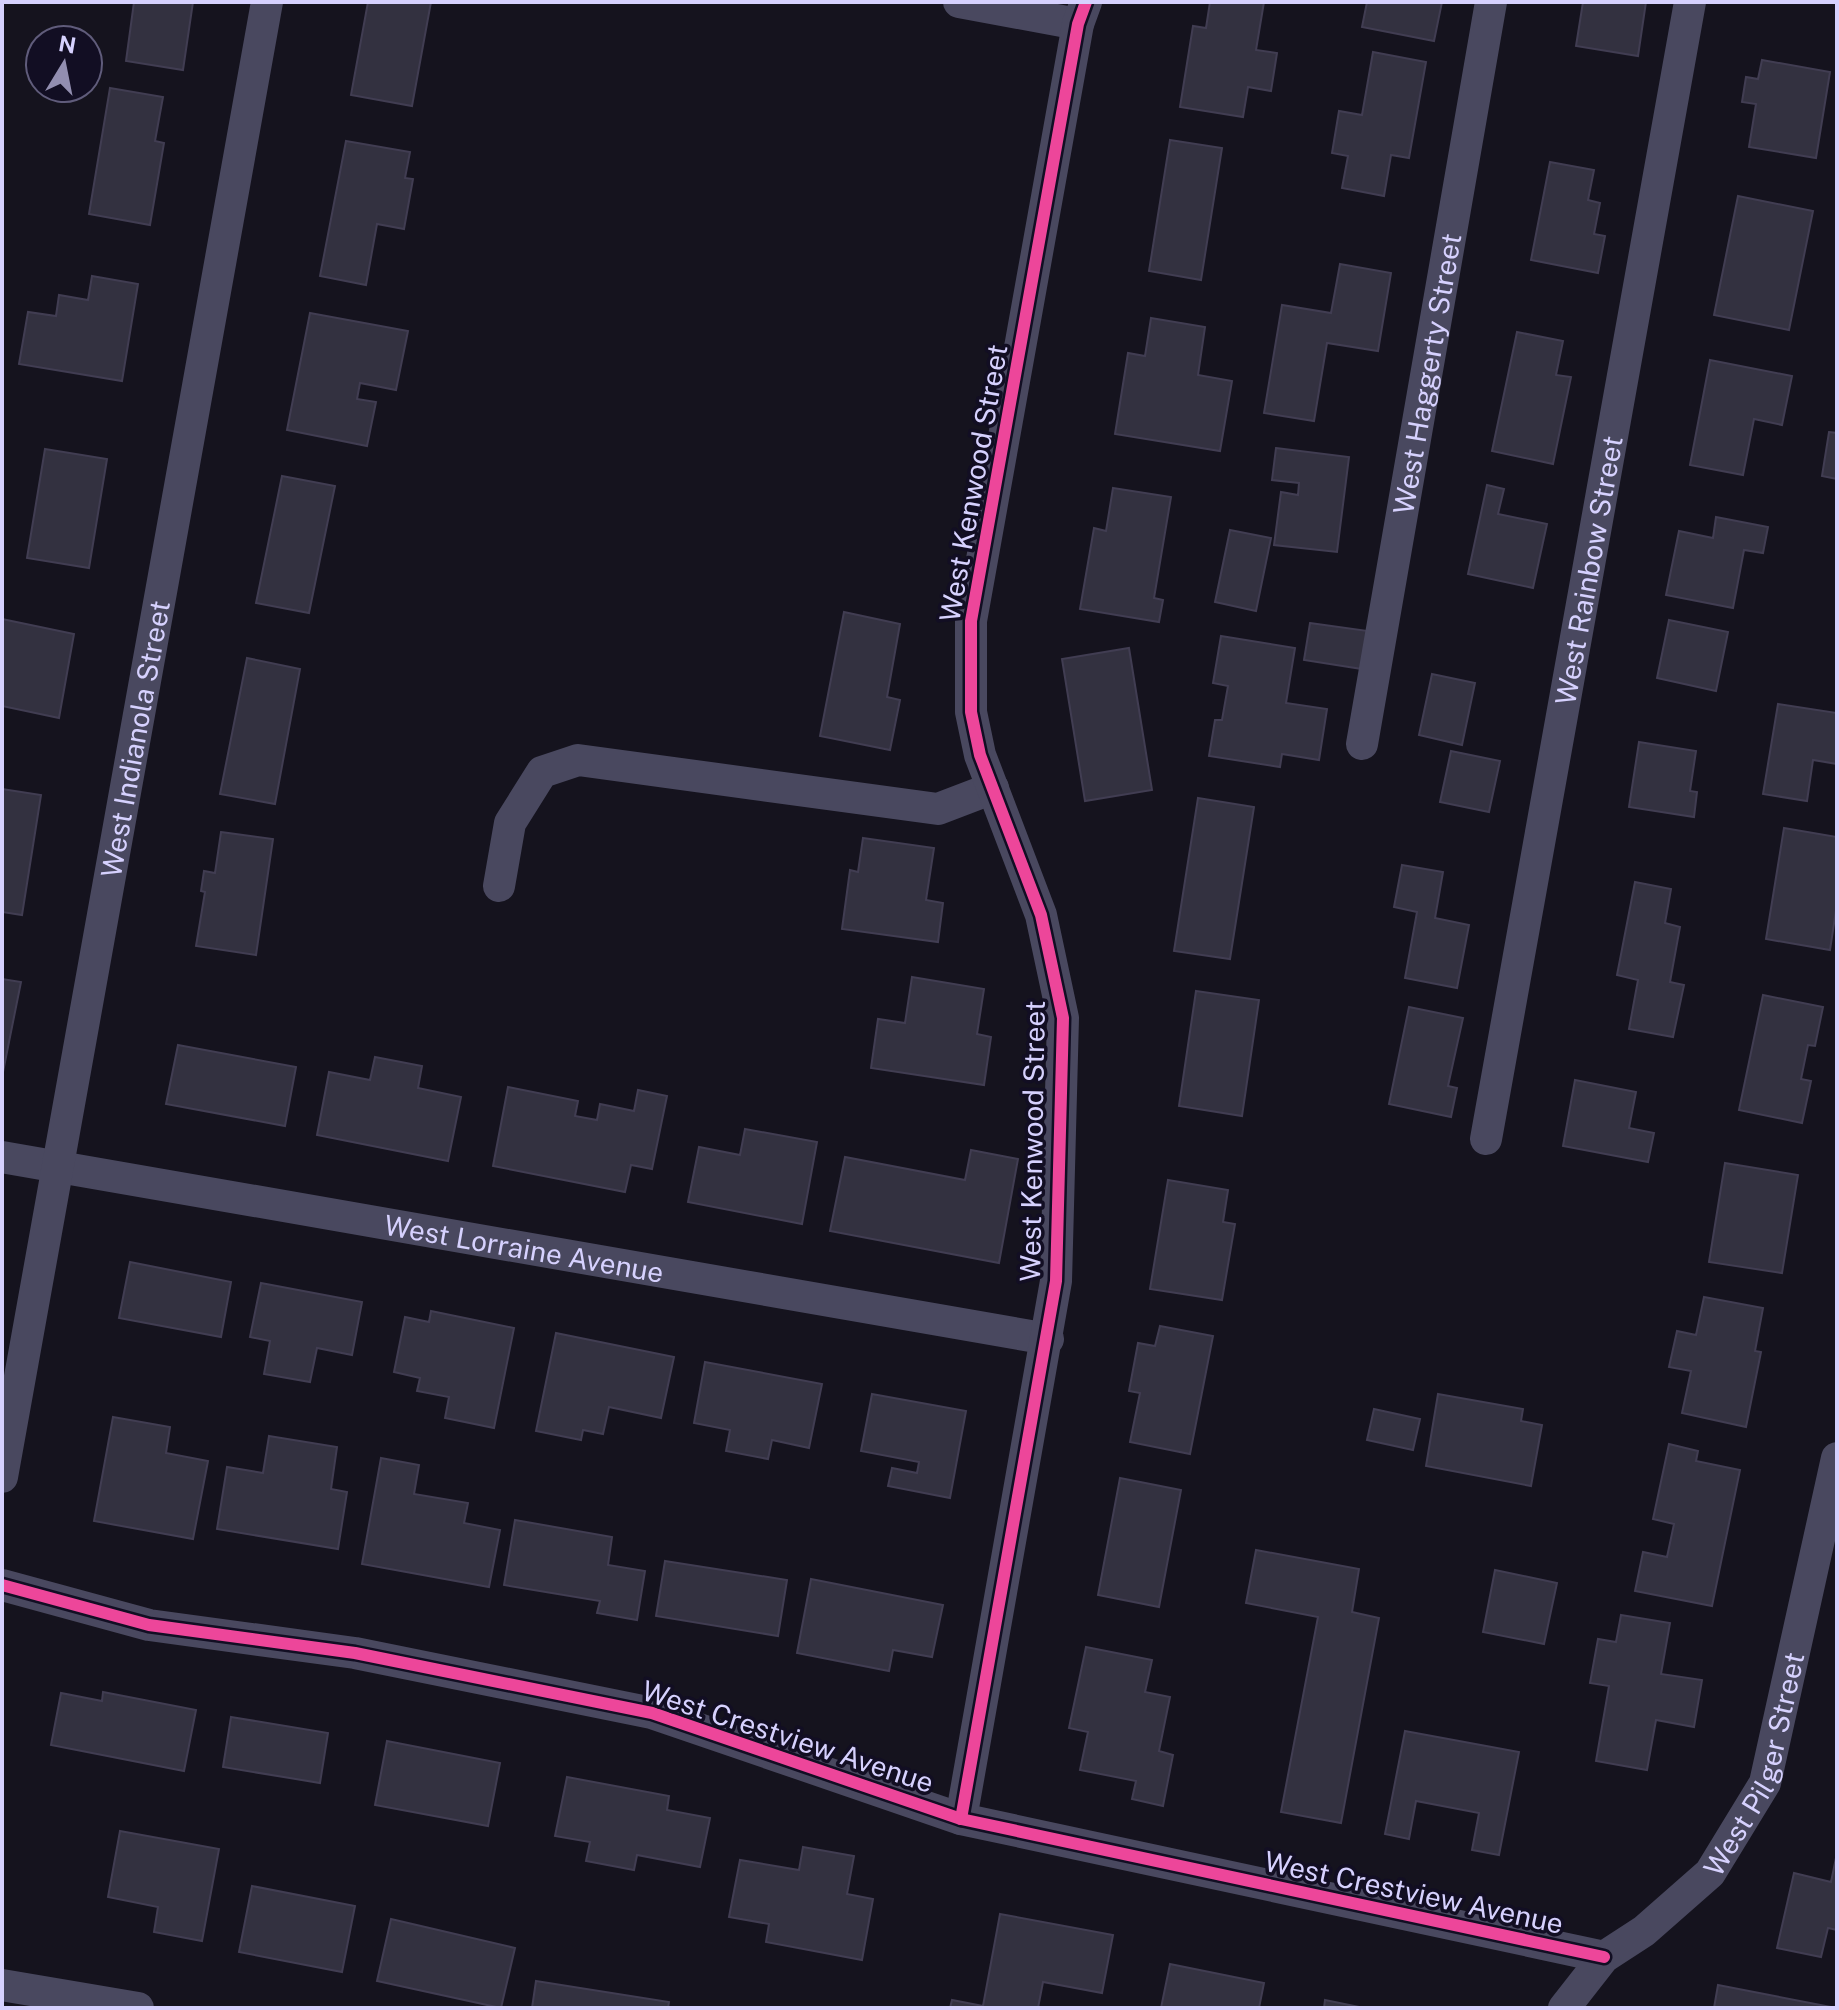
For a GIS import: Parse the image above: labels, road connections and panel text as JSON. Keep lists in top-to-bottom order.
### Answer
{
  "streets": {
    "street": [
      "West Haggerty Street",
      "West Kenwood Street",
      "West Rainbow Street",
      "West Indianola Street",
      "West Lorraine Avenue",
      "West Crestview Avenue",
      "West Pilger Street"
    ]
  },
  "crossings": [
    ["West Kenwood Street", "West Lorraine Avenue"],
    ["West Kenwood Street", "West Crestview Avenue"],
    ["West Indianola Street", "West Lorraine Avenue"],
    ["West Crestview Avenue", "West Pilger Street"]
  ],
  "north": "top"
}
